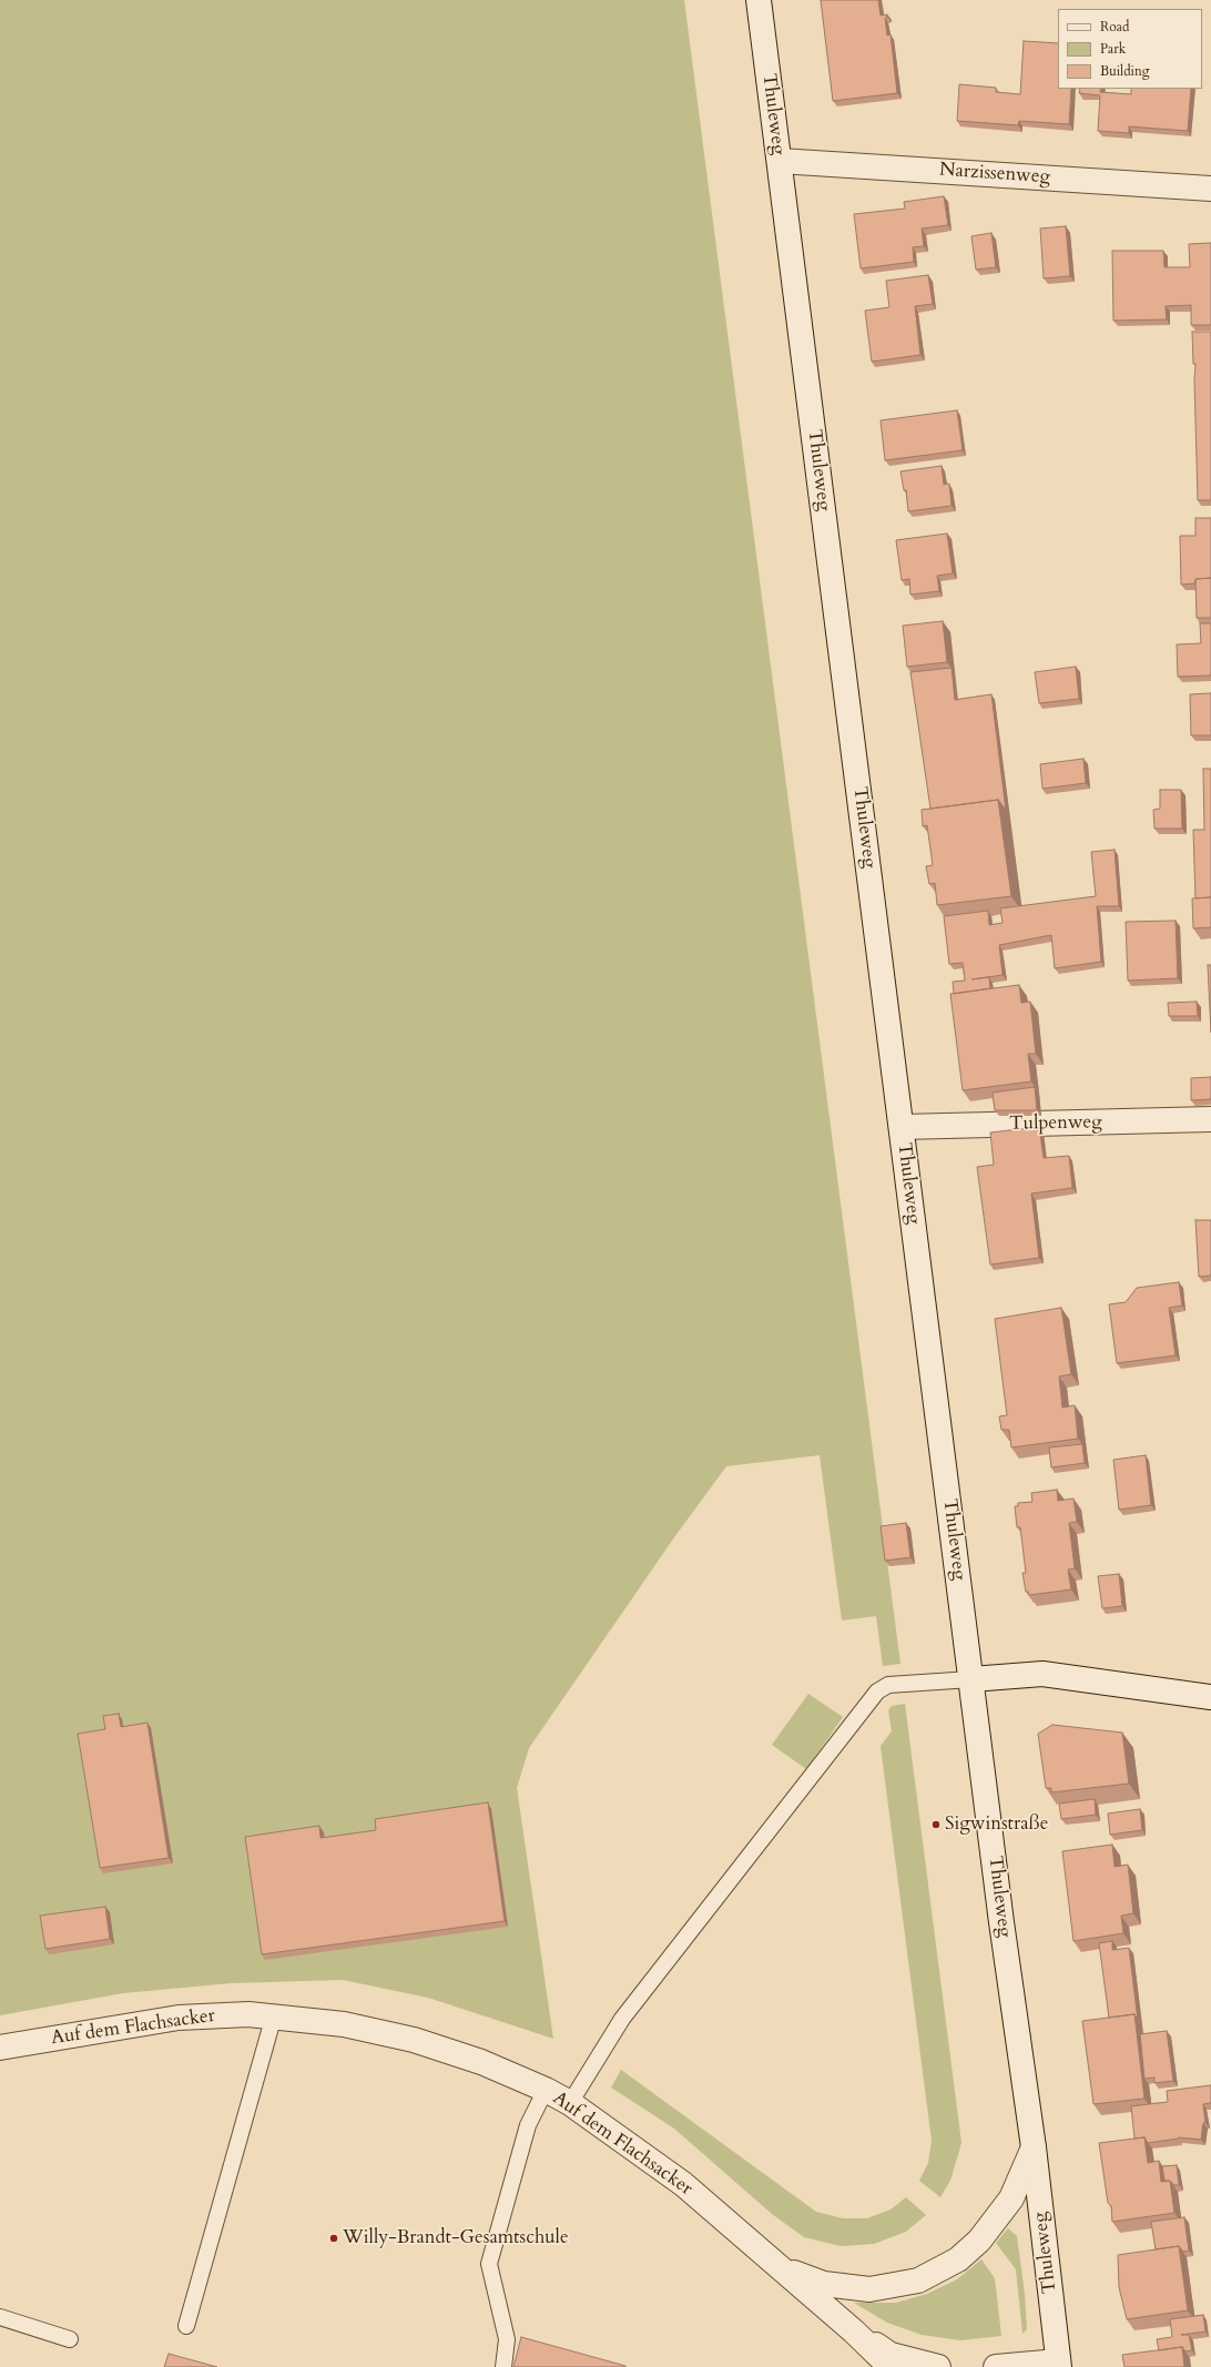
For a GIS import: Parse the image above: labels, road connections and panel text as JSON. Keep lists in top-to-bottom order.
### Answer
{
  "streets": {
    "street": [
      "Thuleweg",
      "Narzissenweg",
      "Tulpenweg",
      "Auf dem Flachsacker"
    ]
  },
  "crossings": [
    ["Thuleweg", "Narzissenweg"],
    ["Thuleweg", "Tulpenweg"],
    ["Thuleweg", "Auf dem Flachsacker"]
  ],
  "places": ["Sigwinstraße", "Willy-Brandt-Gesamtschule"],
  "legend": ["Road", "Park", "Building"]
}
